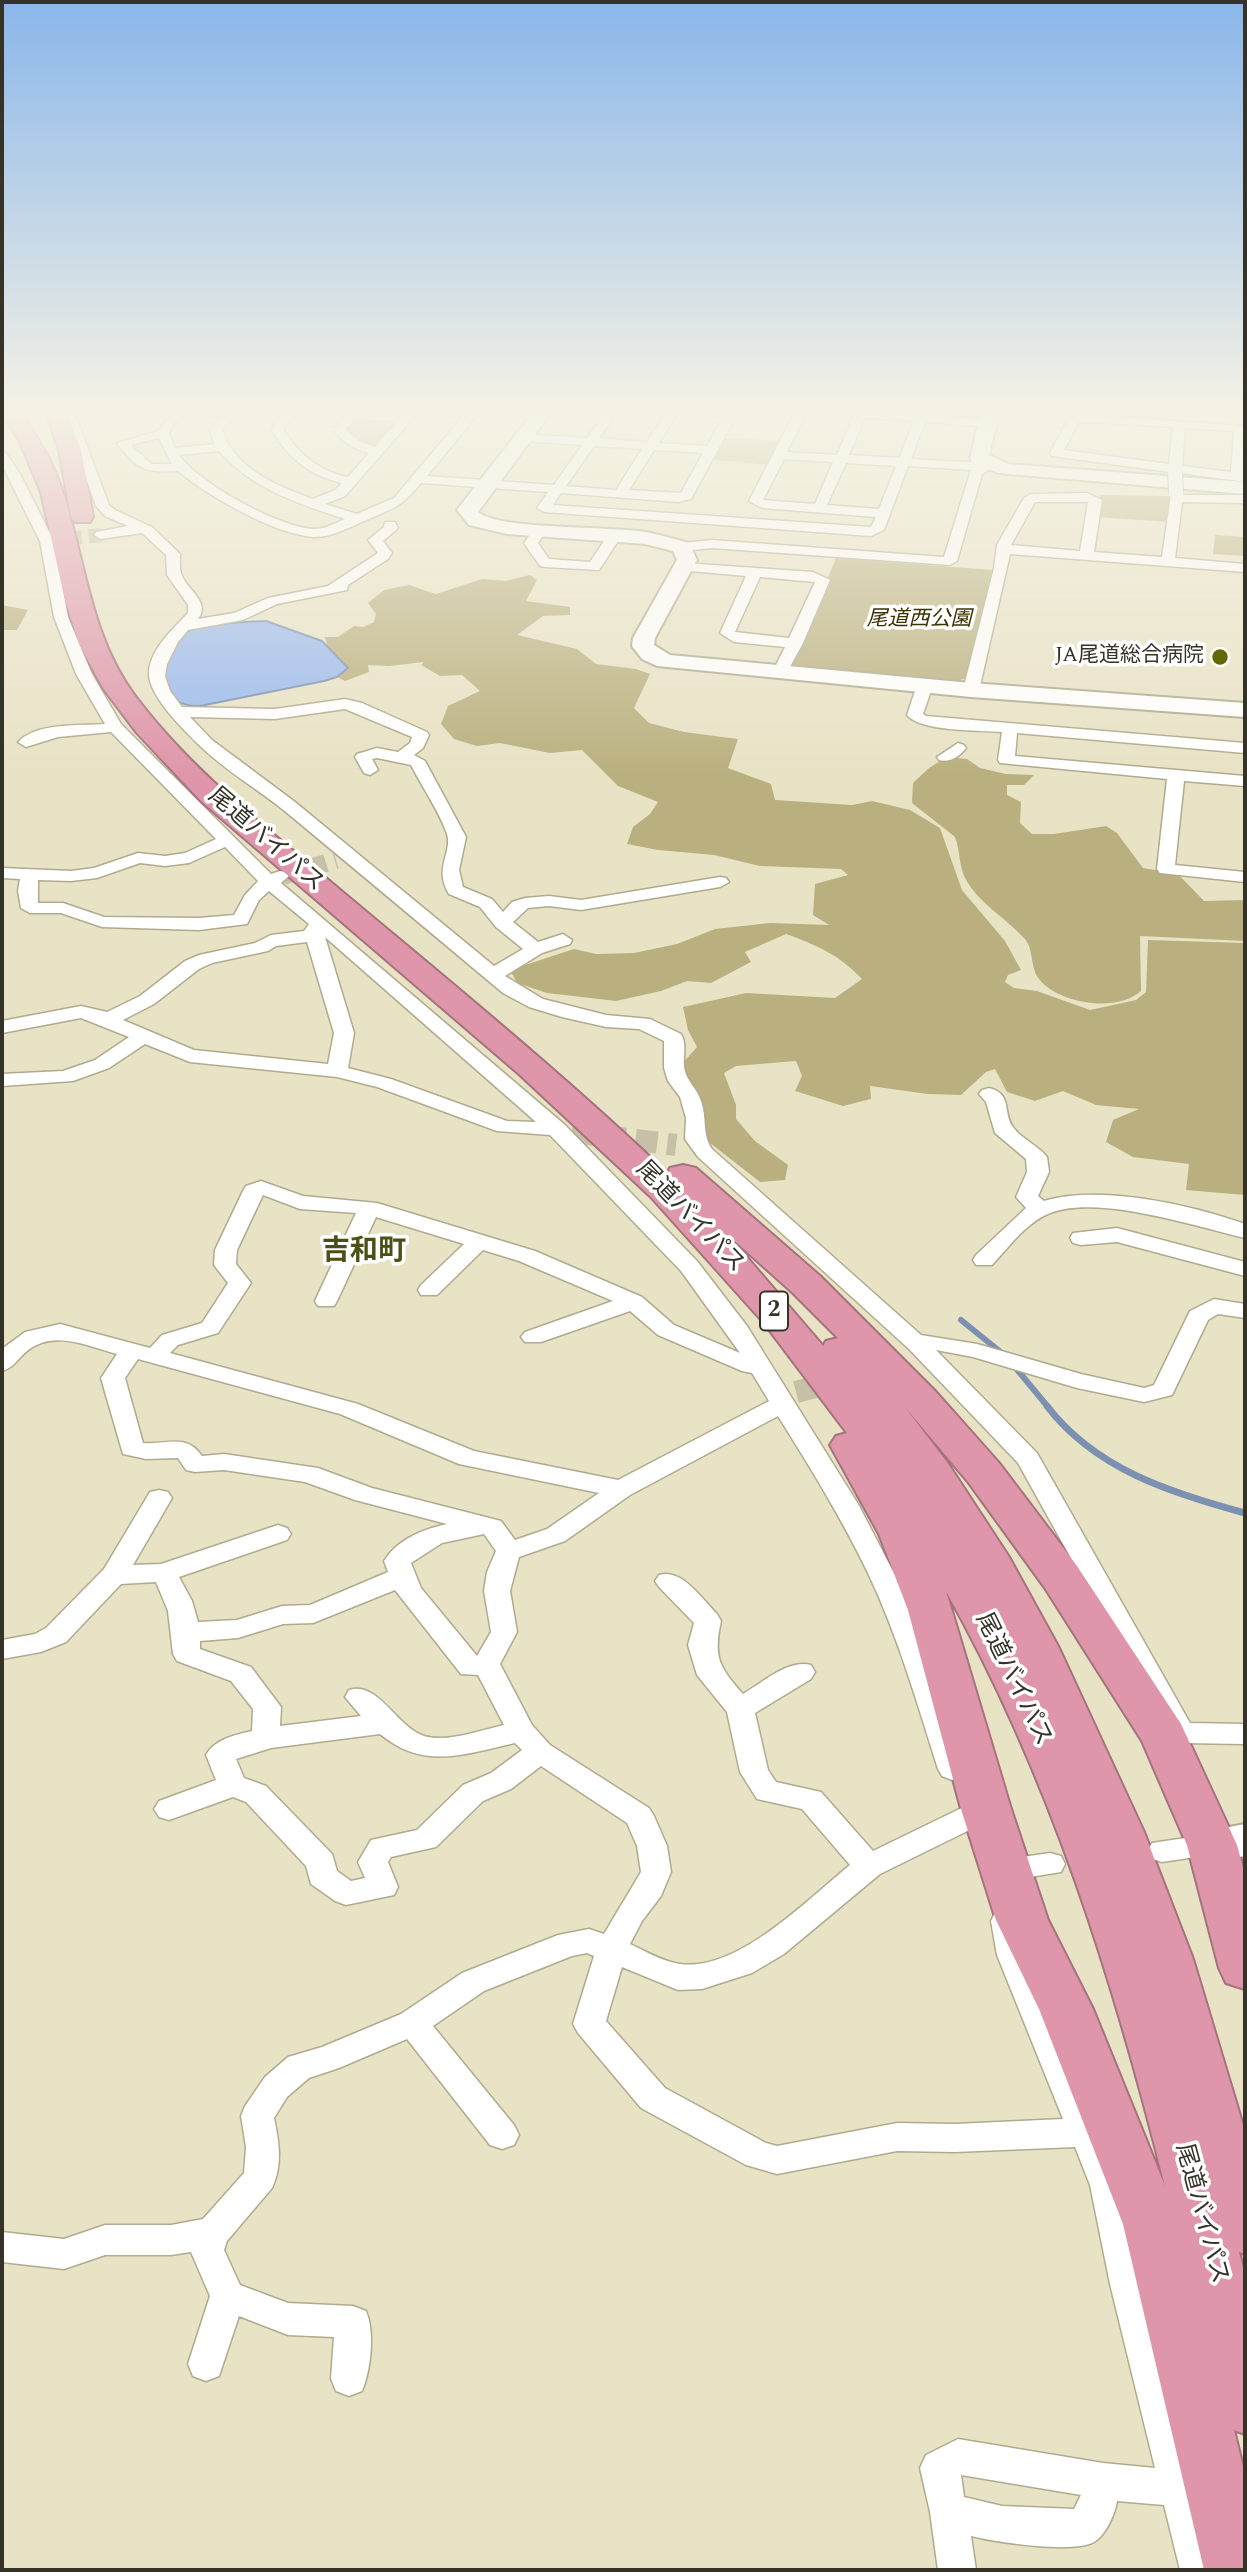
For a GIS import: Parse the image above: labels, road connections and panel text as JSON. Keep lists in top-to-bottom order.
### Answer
{
  "streets": {
    "highway": ["尾道バイパス", "2"]
  },
  "districts": ["吉和町"],
  "parks": ["尾道西公園"],
  "places": ["JA尾道総合病院"]
}
